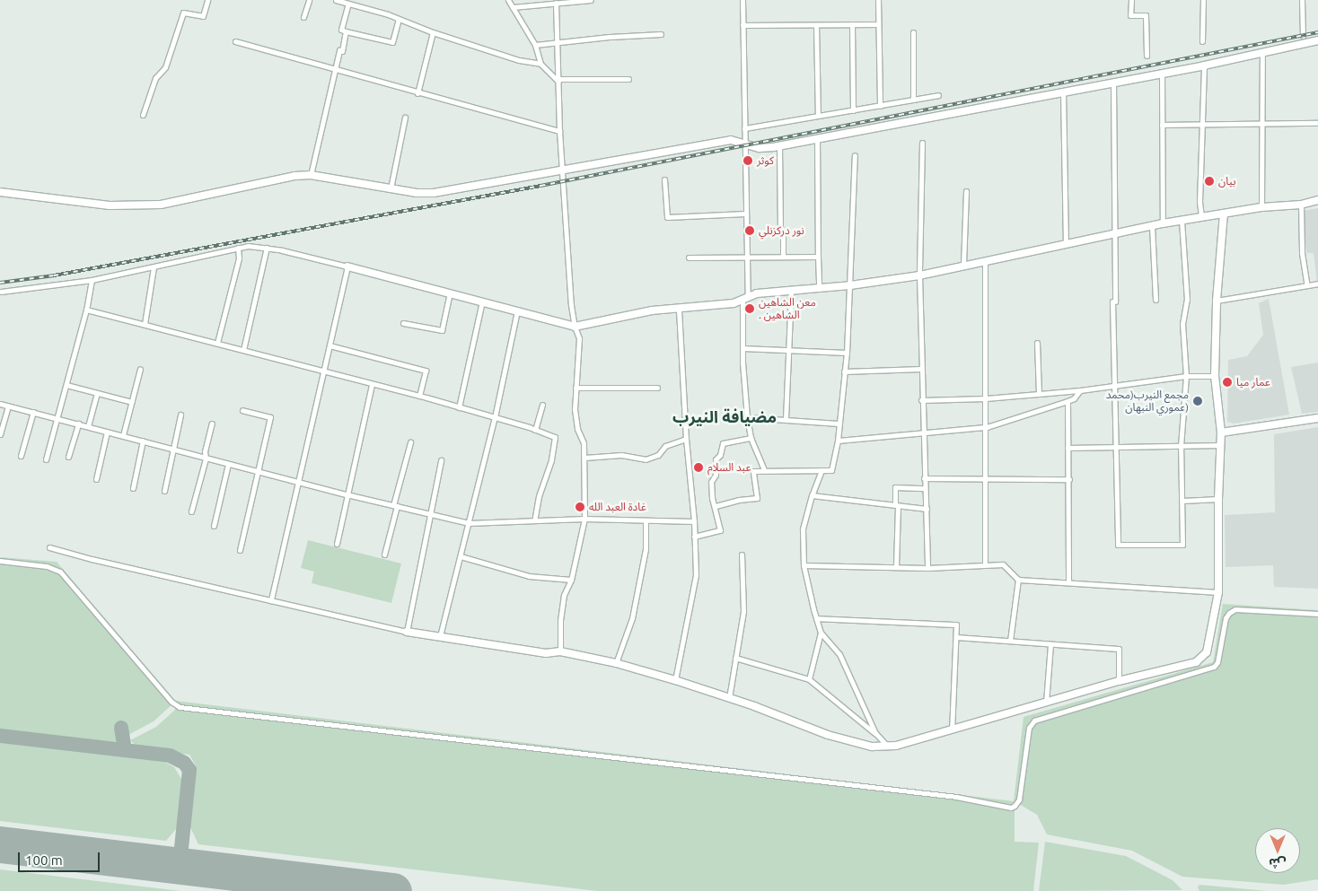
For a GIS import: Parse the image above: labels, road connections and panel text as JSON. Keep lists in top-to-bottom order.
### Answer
{
  "districts": ["مضيافة النيرب"],
  "places": [
    "كوثر",
    "بيان",
    "نور دركزنلي",
    "معن الشاهين . الشاهين",
    "عمار ميا",
    "مجمع النيرب(محمد عموري النبهان)",
    "عبد السلام",
    "غادة العبد الله"
  ],
  "scale_bar": "100 m",
  "north": "bottom"
}
